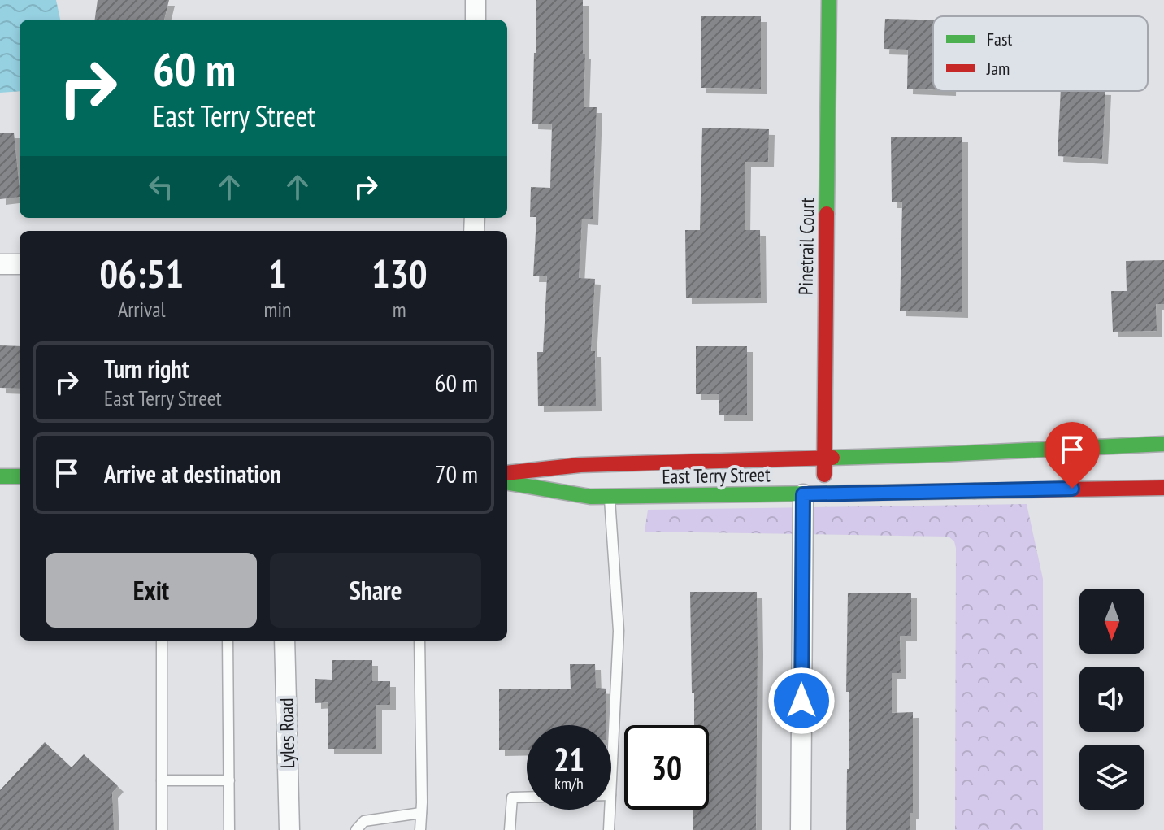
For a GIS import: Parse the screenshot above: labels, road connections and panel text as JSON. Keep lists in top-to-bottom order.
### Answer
{
  "streets": {
    "street": ["Pinetrail Court", "East Terry Street", "Lyles Road"]
  },
  "crossings": [
    ["Pinetrail Court", "East Terry Street"]
  ],
  "legend": ["Fast", "Jam"],
  "north": "bottom",
  "page": {
    "turn": ["60 m", "East Terry Street"],
    "eta": [
      "06:51",
      "Arrival",
      "1",
      "min",
      "130",
      "m"
    ],
    "list": [
      {
        "name": "Turn right",
        "note": "East Terry Street",
        "value": "60 m"
      },
      {
        "name": "Arrive at destination",
        "value": "70 m"
      }
    ],
    "buttons": ["Exit", "Share"],
    "speed": "21 km/h",
    "limit": "30"
  }
}
